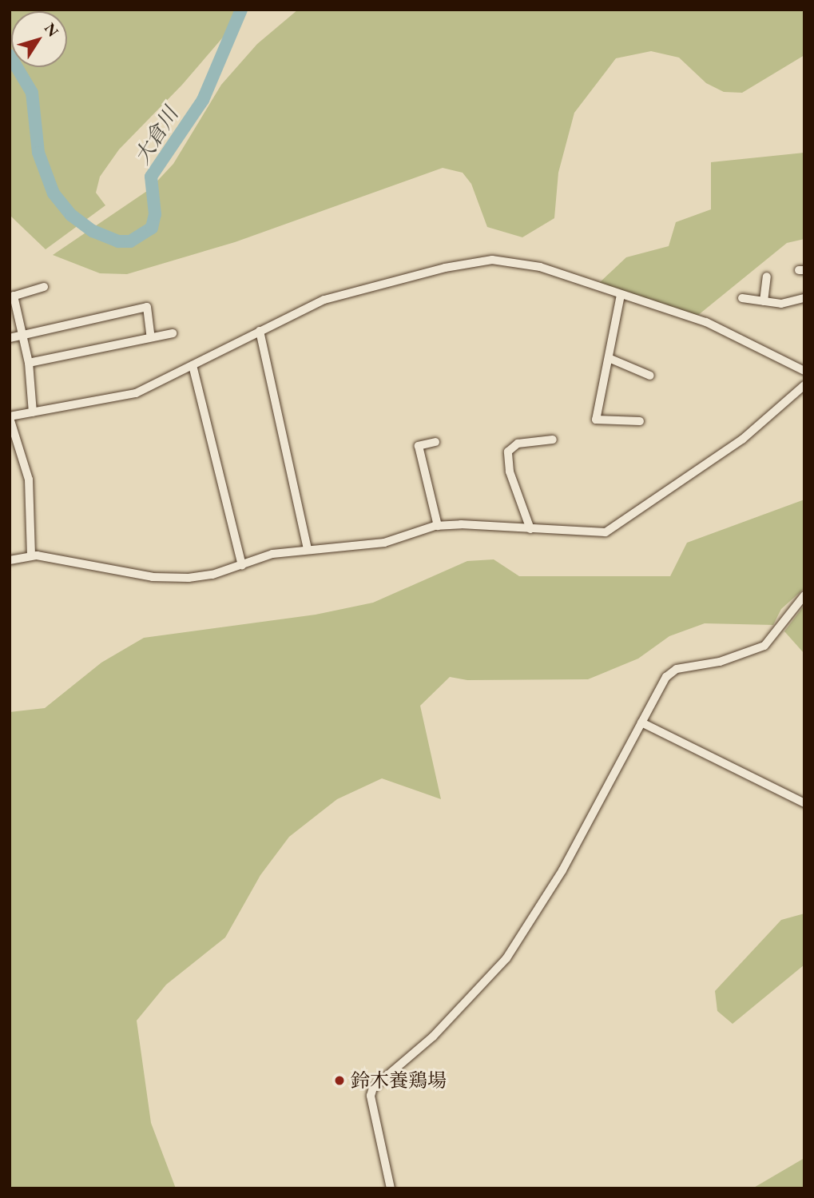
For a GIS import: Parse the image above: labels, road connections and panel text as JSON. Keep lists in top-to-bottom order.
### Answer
{
  "water": ["大倉川"],
  "places": ["鈴木養鶏場"],
  "north": "top right"
}
